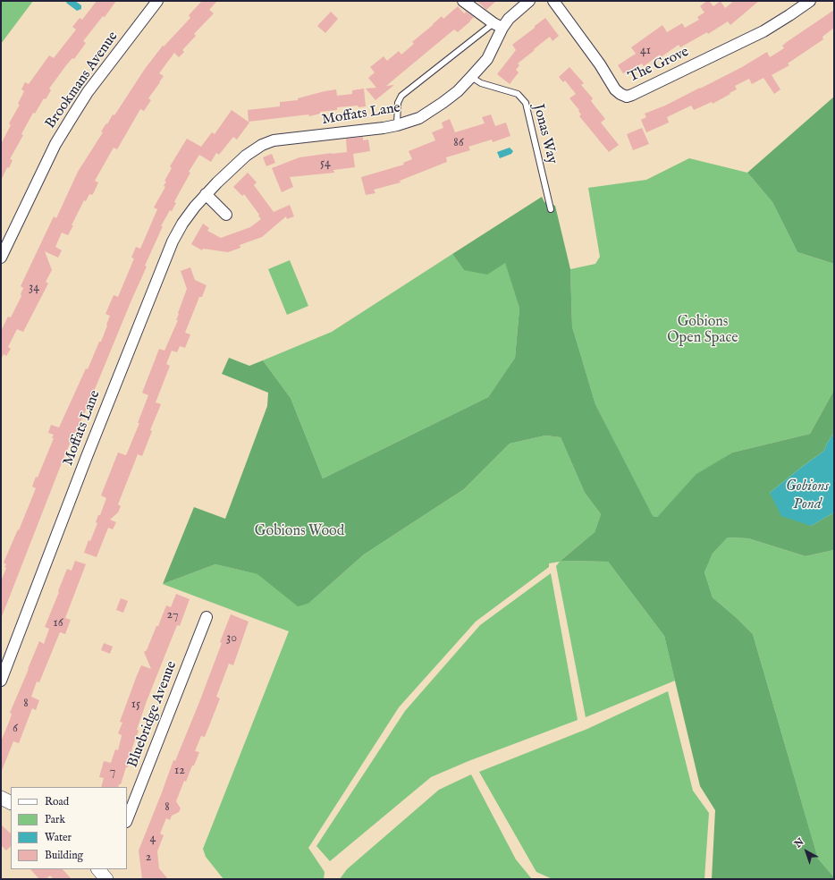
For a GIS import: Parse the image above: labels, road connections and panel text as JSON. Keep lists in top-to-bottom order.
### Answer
{
  "streets": {
    "street": [
      "The Grove",
      "Brookmans Avenue",
      "Moffats Lane",
      "Bluebridge Avenue"
    ],
    "lane": ["Jonas Way"]
  },
  "crossings": [
    ["Moffats Lane", "Jonas Way"]
  ],
  "water": ["Gobions Pond"],
  "parks": ["Gobions Open Space", "Gobions Wood"],
  "house_numbers": [
    "41",
    "86",
    "54",
    "34",
    "27",
    "16",
    "30",
    "8",
    "15",
    "6",
    "12",
    "7",
    "8",
    "4",
    "2"
  ],
  "legend": [
    "Road",
    "Park",
    "Water",
    "Building"
  ],
  "north": "top left"
}
